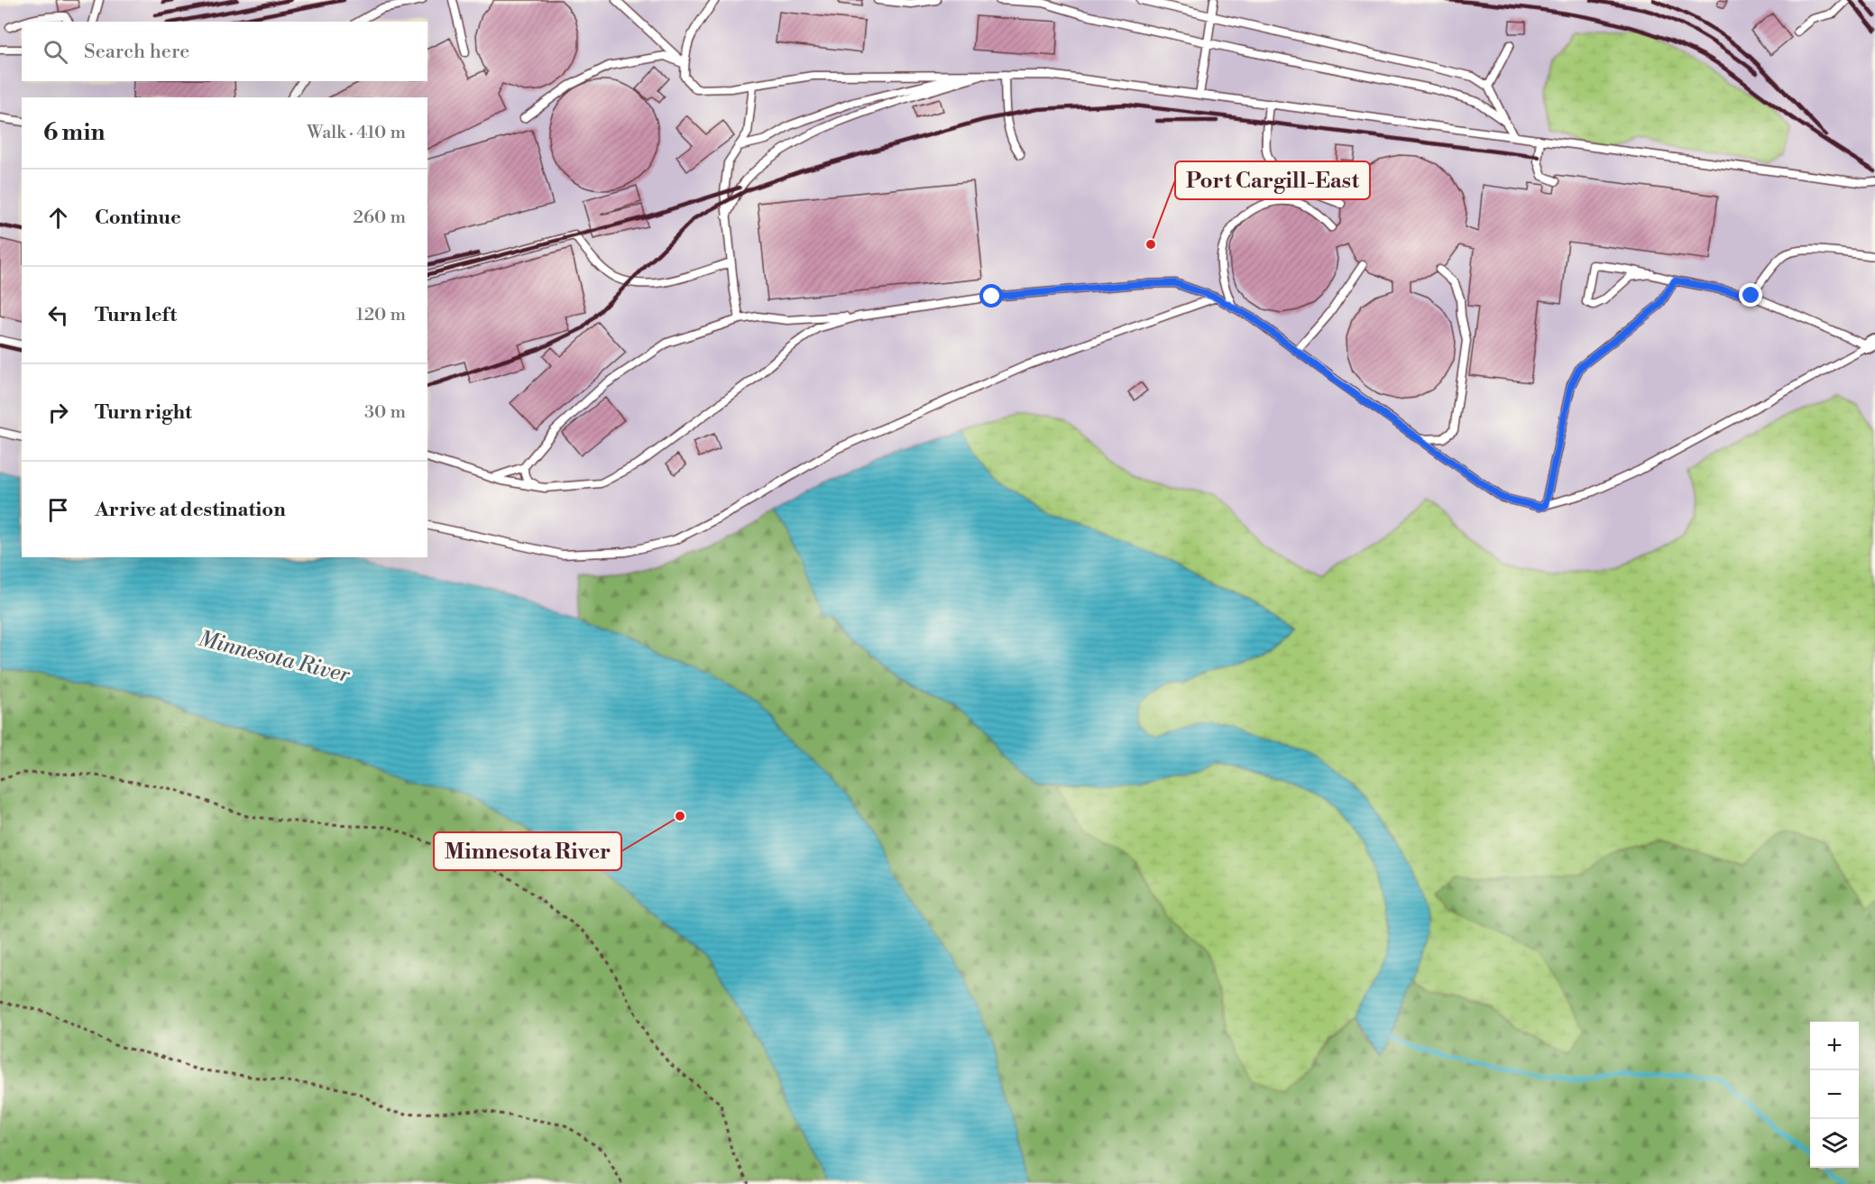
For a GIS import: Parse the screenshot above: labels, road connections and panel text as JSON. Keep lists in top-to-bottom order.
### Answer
{
  "water": ["Minnesota River"],
  "places": ["Port Cargill-East", "Minnesota River"],
  "page": {
    "search": "Search here",
    "heading": ["6 min", "Walk · 410 m"],
    "list": [
      ["Continue", "260 m"],
      ["Turn left", "120 m"],
      ["Turn right", "30 m"],
      "Arrive at destination"
    ],
    "map_buttons": ["+", "−"]
  }
}
